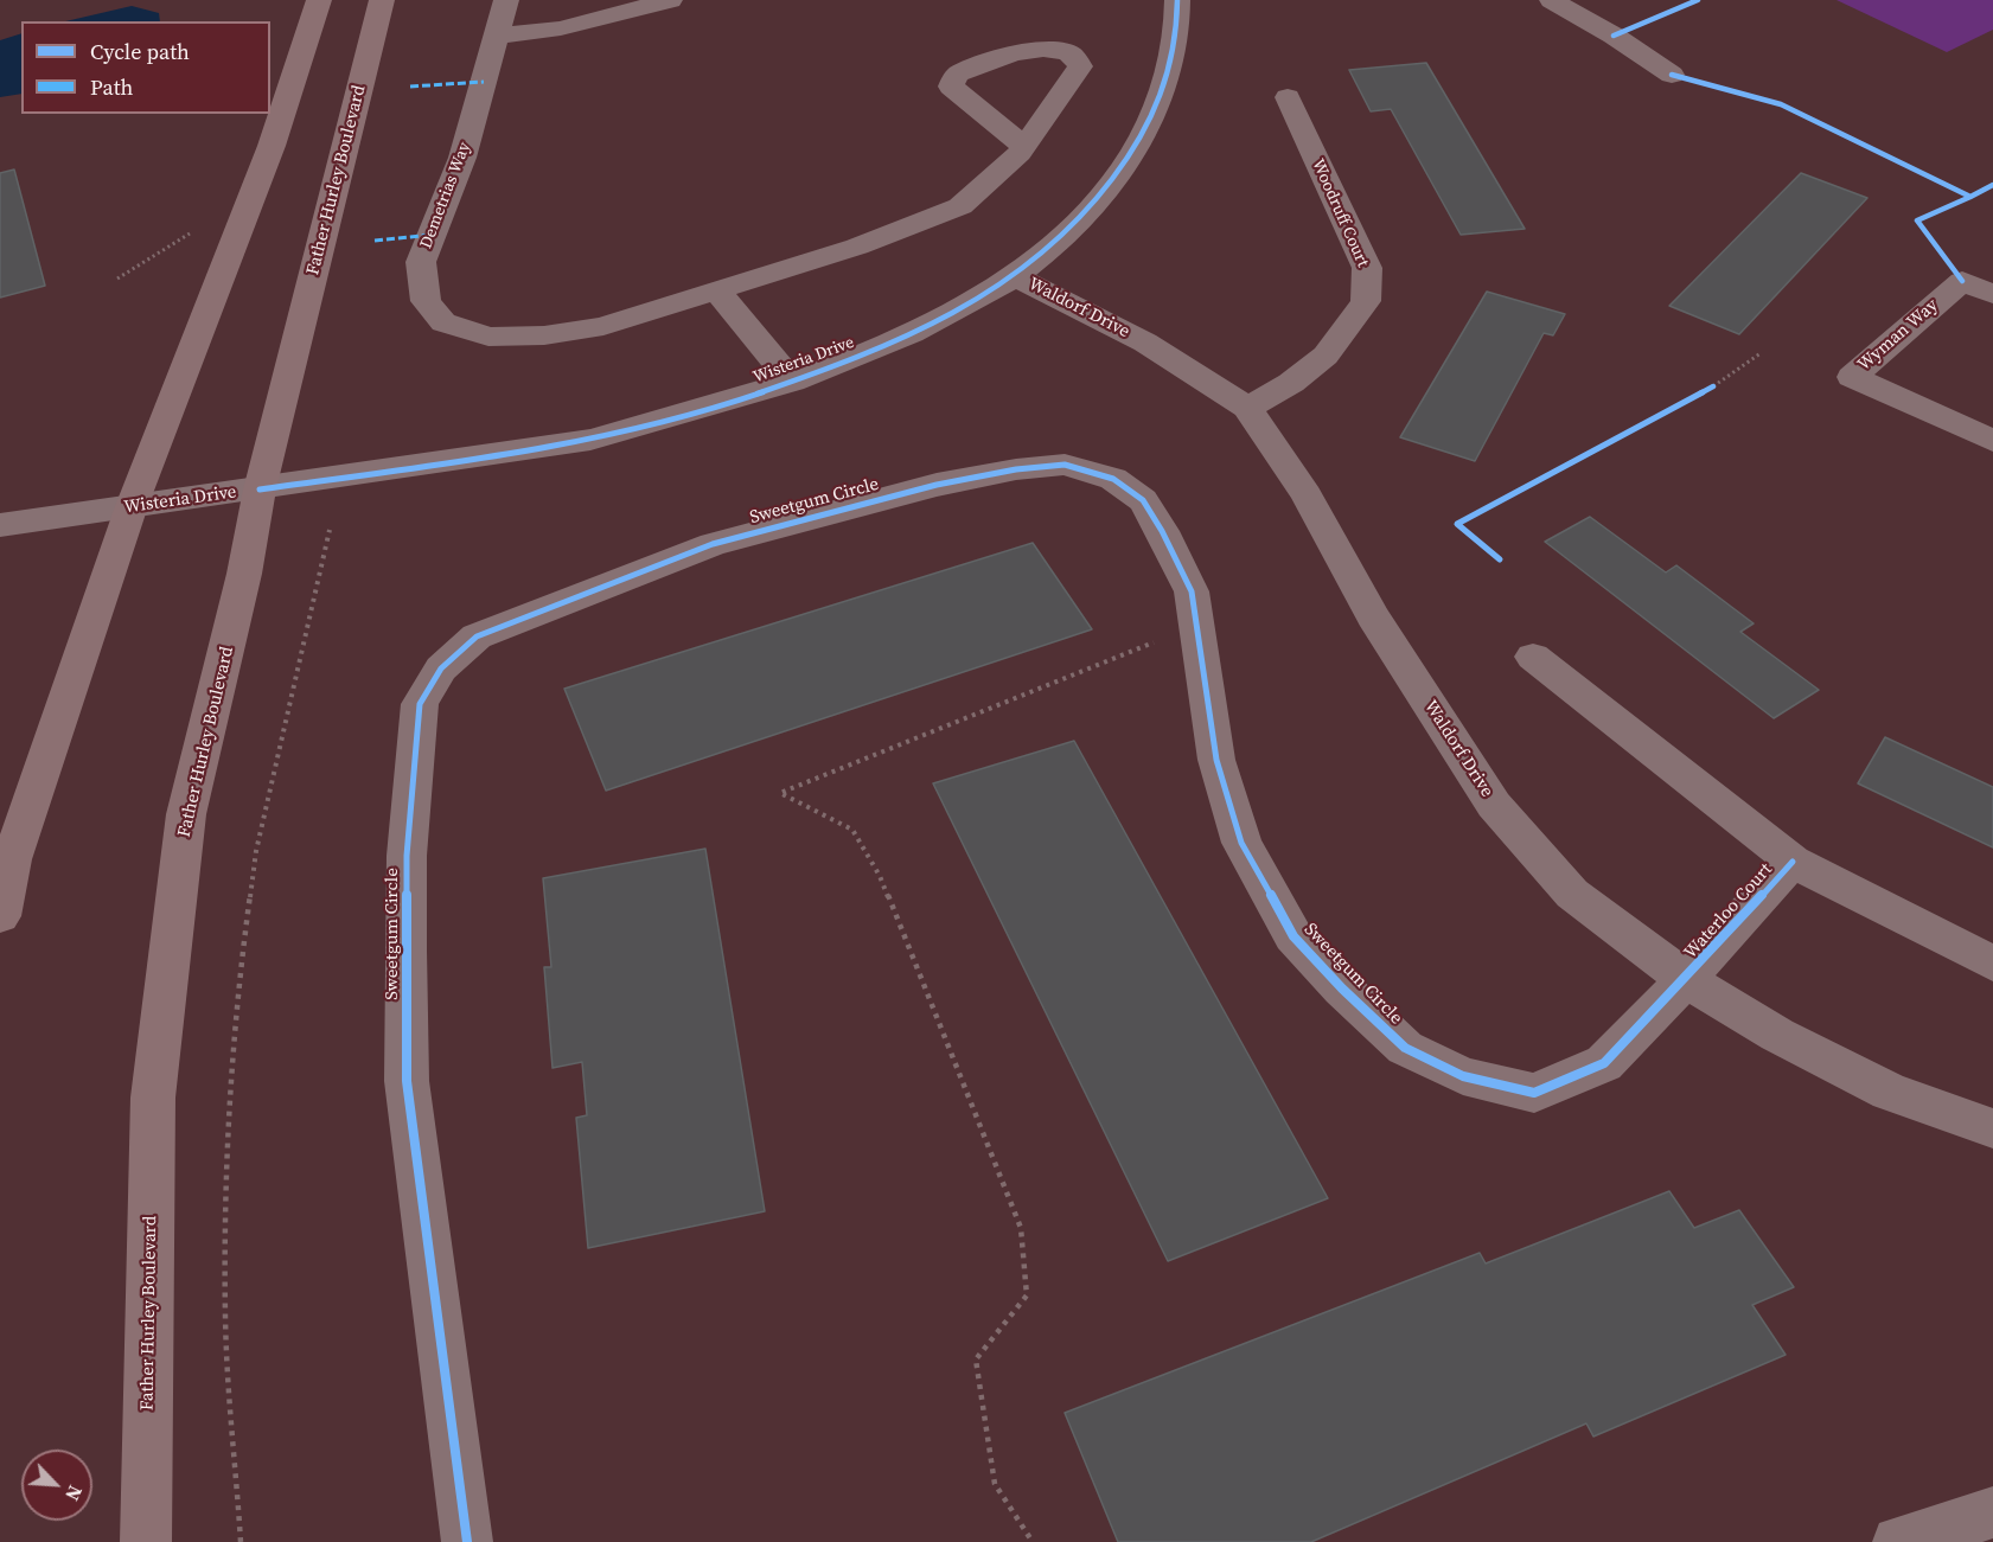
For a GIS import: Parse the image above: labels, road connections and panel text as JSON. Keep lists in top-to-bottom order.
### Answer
{
  "streets": {
    "main road": ["Father Hurley Boulevard"],
    "street": [
      "Demetrias Way",
      "Woodruff Court",
      "Waldorf Drive",
      "Wyman Way",
      "Wisteria Drive",
      "Sweetgum Circle",
      "Waterloo Court"
    ]
  },
  "crossings": [
    ["Father Hurley Boulevard", "Wisteria Drive"],
    ["Woodruff Court", "Waldorf Drive"],
    ["Waldorf Drive", "Wisteria Drive"],
    ["Waldorf Drive", "Sweetgum Circle"],
    ["Waldorf Drive", "Waterloo Court"],
    ["Sweetgum Circle", "Waterloo Court"]
  ],
  "legend": ["Cycle path", "Path"],
  "north": "bottom right"
}
